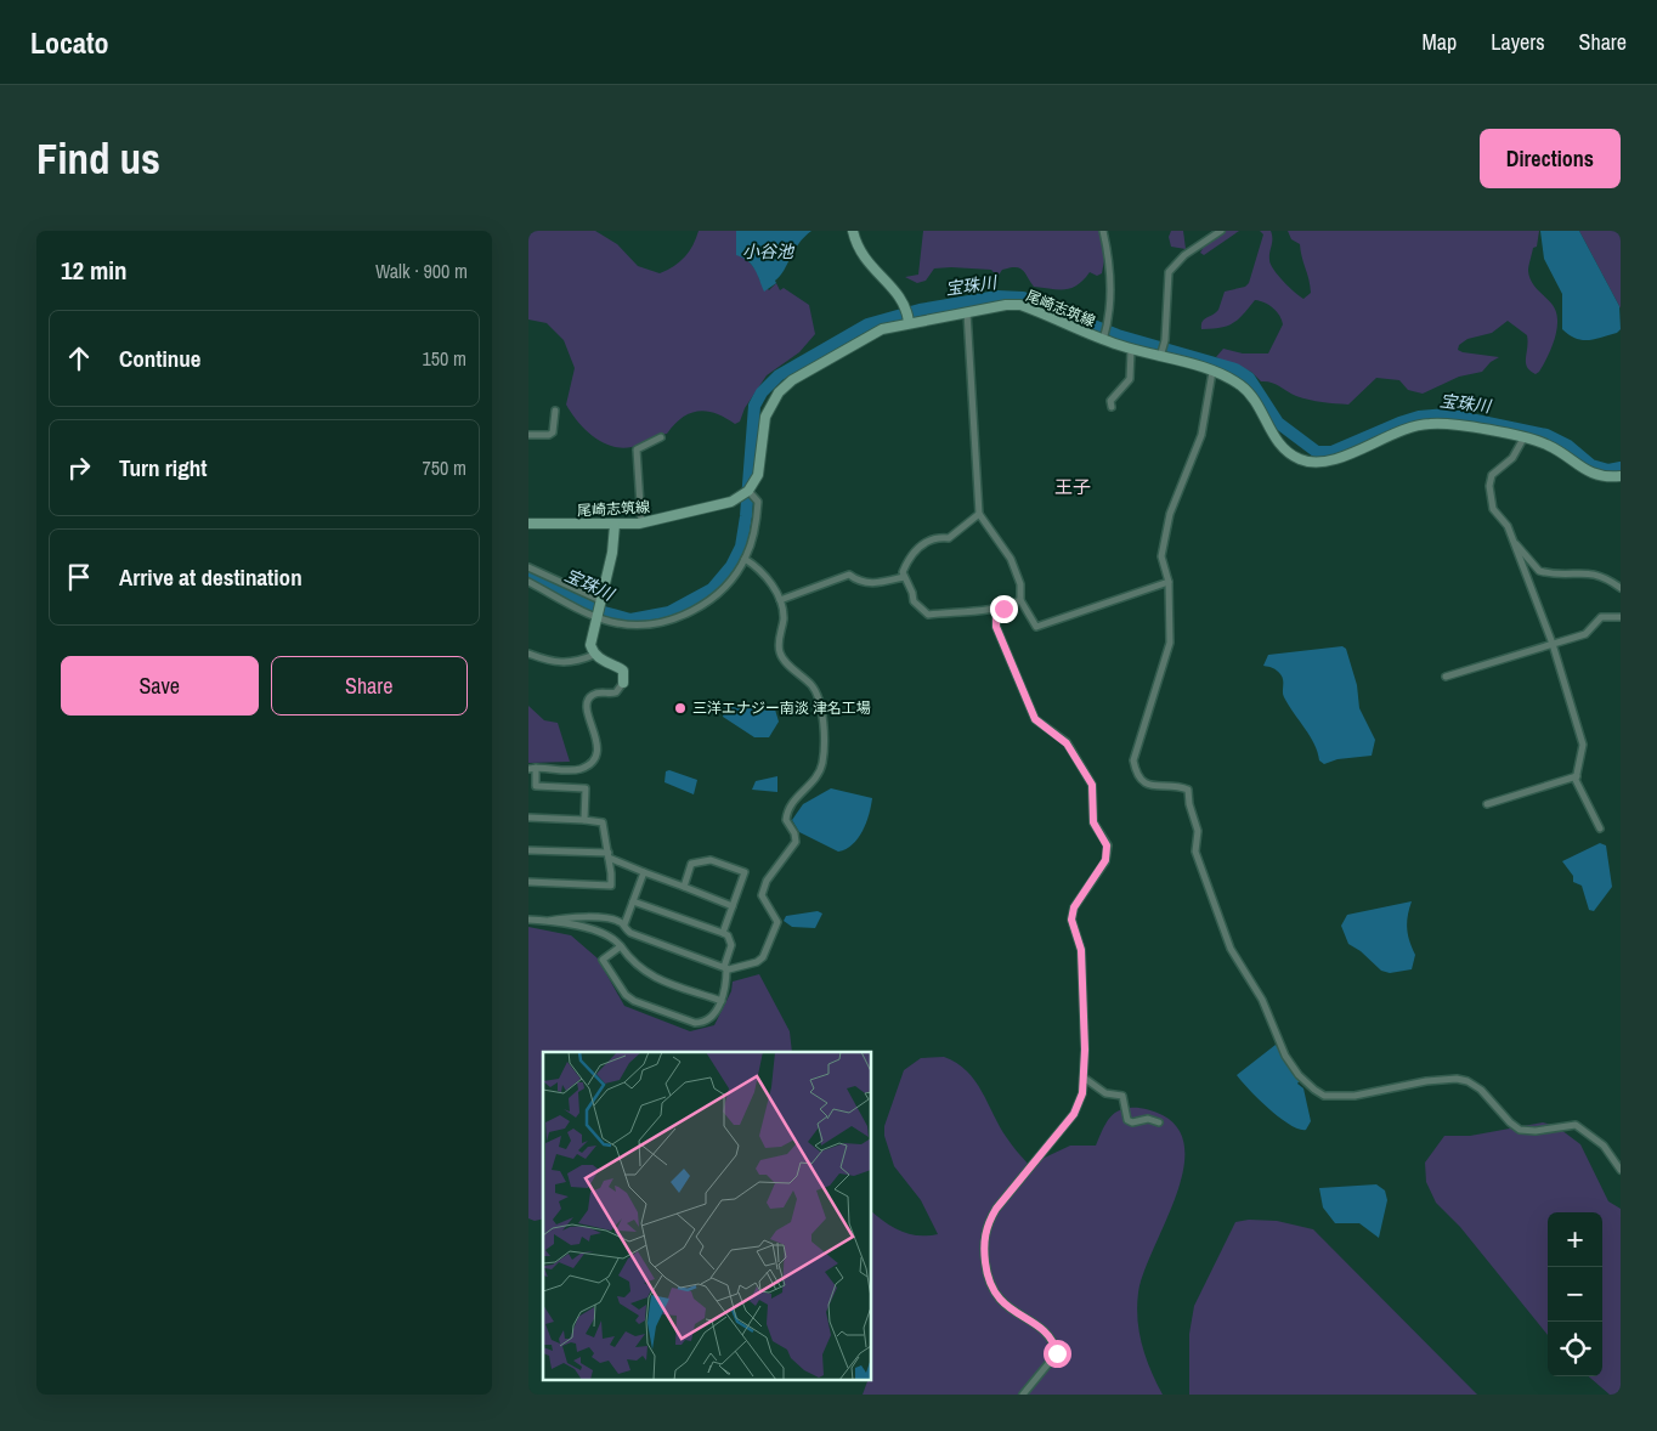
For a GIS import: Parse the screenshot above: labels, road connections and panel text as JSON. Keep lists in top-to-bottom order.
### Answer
{
  "streets": {
    "main road": ["尾崎志筑線"]
  },
  "districts": ["王子"],
  "water": ["小谷池", "宝珠川"],
  "places": ["三洋エナジー南淡 津名工場"],
  "page": {
    "header": "Locato",
    "nav": ["Map", "Layers", "Share"],
    "buttons": [
      "Directions",
      ["Save", "Share"]
    ],
    "title": "Find us",
    "heading": ["12 min", "Walk · 900 m"],
    "list": [
      ["Continue", "150 m"],
      ["Turn right", "750 m"],
      "Arrive at destination"
    ],
    "map_buttons": ["+", "−"]
  }
}
